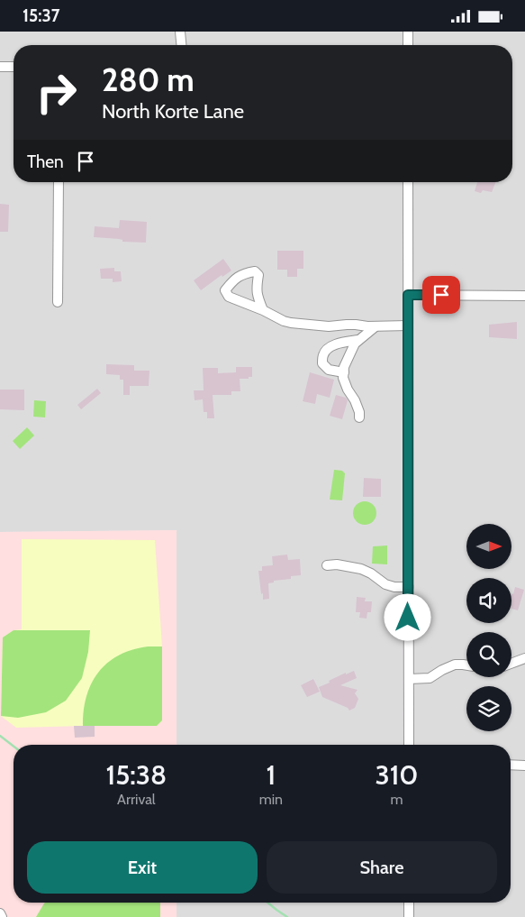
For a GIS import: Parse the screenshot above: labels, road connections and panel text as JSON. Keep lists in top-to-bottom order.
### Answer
{
  "north": "right",
  "page": {
    "status": "15:37",
    "turn": ["280 m", "North Korte Lane"],
    "then": "Then",
    "eta": [
      "15:38",
      "Arrival",
      "1",
      "min",
      "310",
      "m"
    ],
    "buttons": ["Exit", "Share"]
  }
}
